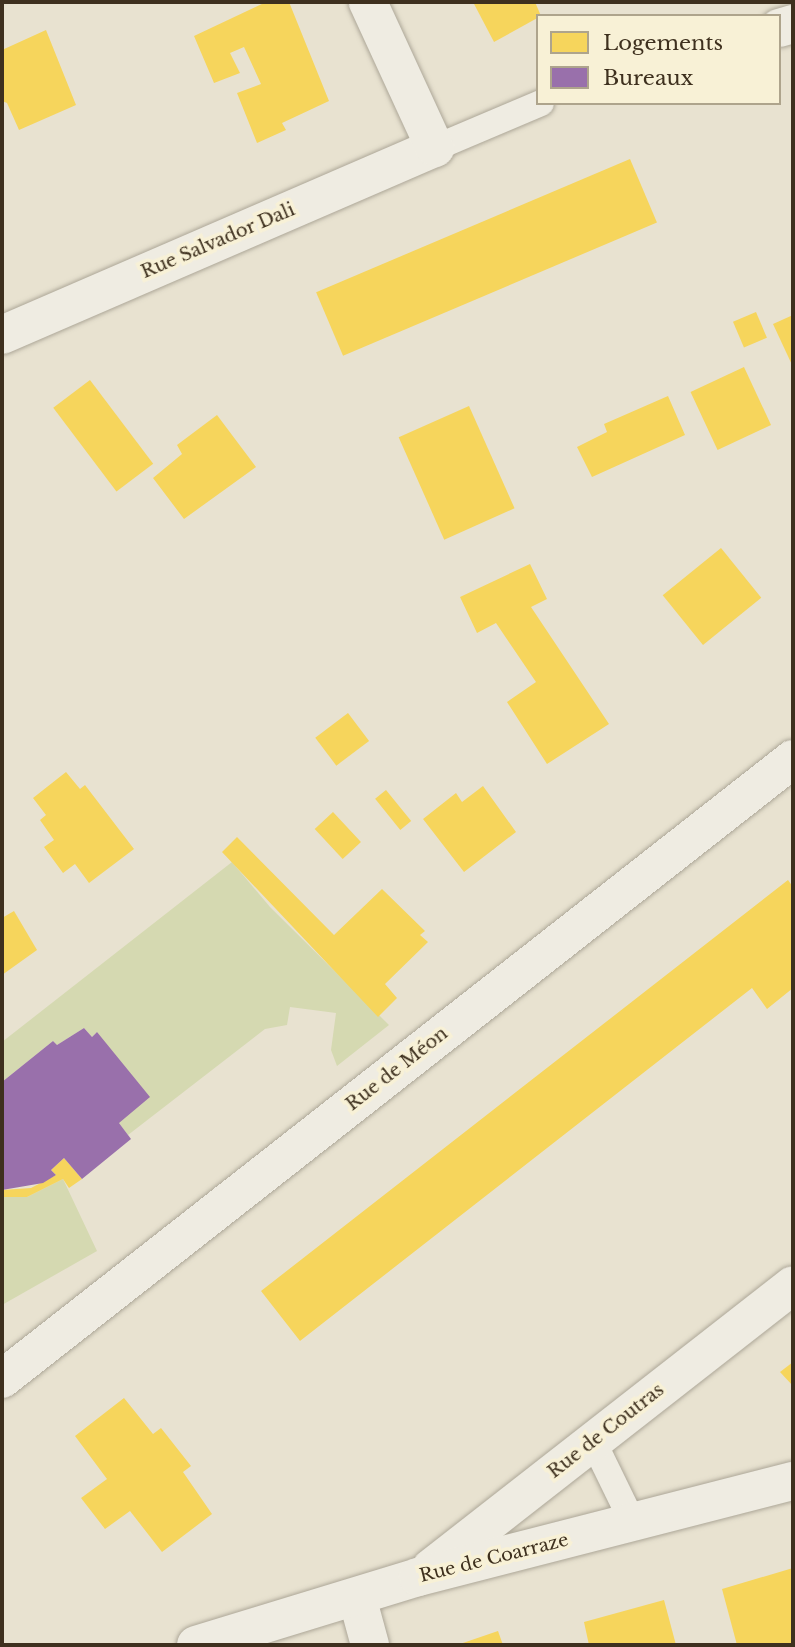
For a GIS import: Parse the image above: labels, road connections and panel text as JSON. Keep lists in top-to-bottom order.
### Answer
{
  "streets": {
    "street": [
      "Rue Salvador Dali",
      "Rue de Méon",
      "Rue de Coutras",
      "Rue de Coarraze"
    ]
  },
  "crossings": [
    ["Rue de Coutras", "Rue de Coarraze"]
  ],
  "legend": ["Logements", "Bureaux"]
}
